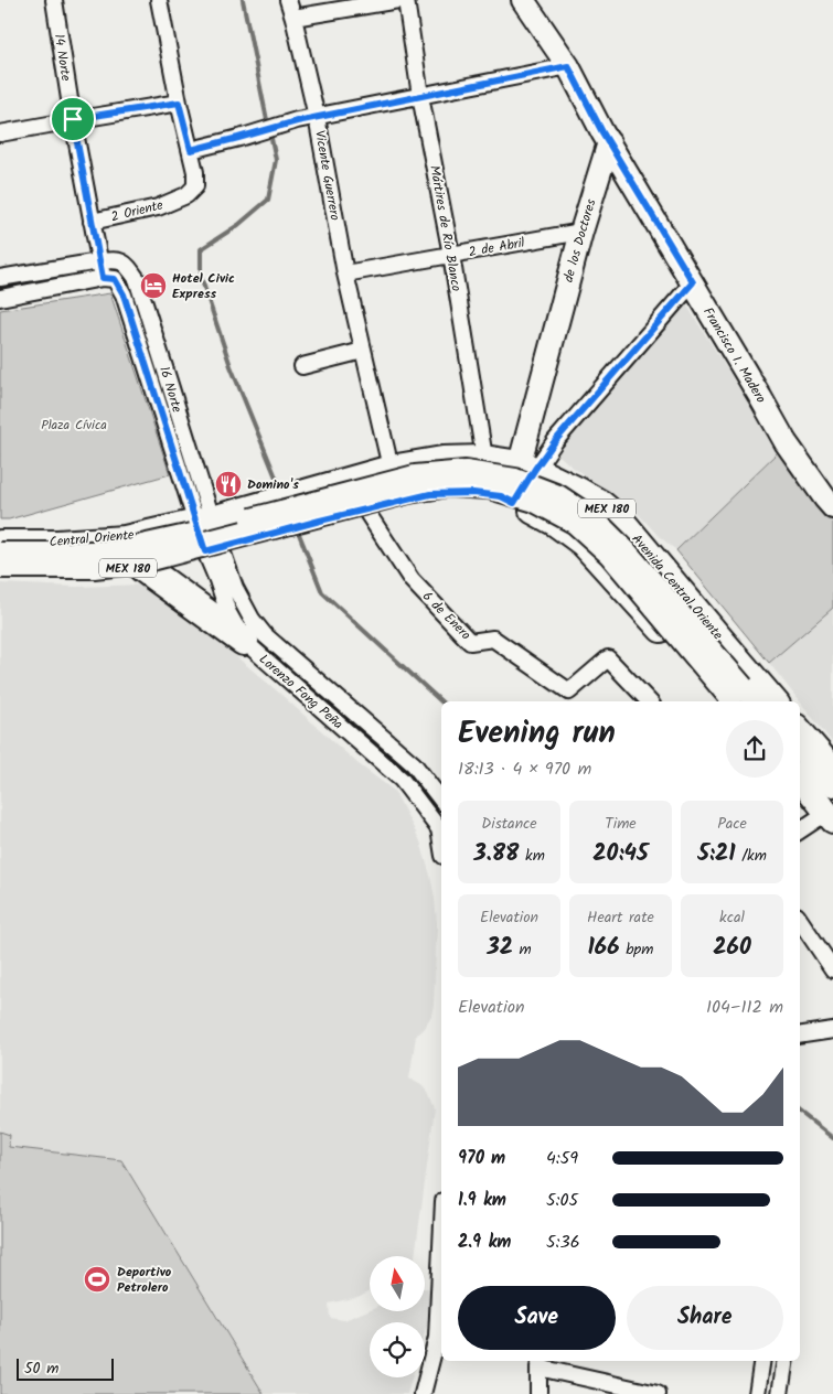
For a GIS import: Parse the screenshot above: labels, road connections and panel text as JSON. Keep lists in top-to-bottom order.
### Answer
{
  "streets": {
    "main road": ["MEX 180", "Central Oriente", "Avenida Central Oriente"],
    "street": [
      "14 Norte",
      "Vicente Guerrero",
      "2 Oriente",
      "Mártires de Río Blanco",
      "de los Doctores",
      "2 de Abril",
      "Francisco I. Madero",
      "16 Norte",
      "6 de Enero",
      "Lorenzo Fong Peña"
    ]
  },
  "crossings": [
    ["14 Norte", "2 Oriente"],
    ["14 Norte", "16 Norte"],
    ["Vicente Guerrero", "2 de Abril"],
    ["Vicente Guerrero", "Avenida Central Oriente"],
    ["Mártires de Río Blanco", "2 de Abril"],
    ["Mártires de Río Blanco", "Avenida Central Oriente"],
    ["de los Doctores", "2 de Abril"],
    ["de los Doctores", "Francisco I. Madero"],
    ["de los Doctores", "MEX 180"],
    ["de los Doctores", "Avenida Central Oriente"],
    ["16 Norte", "Central Oriente"],
    ["16 Norte", "Lorenzo Fong Peña"],
    ["MEX 180", "6 de Enero"],
    ["MEX 180", "Lorenzo Fong Peña"],
    ["Central Oriente", "Avenida Central Oriente"],
    ["Central Oriente", "Lorenzo Fong Peña"]
  ],
  "parks": ["Plaza Cívica"],
  "places": {
    "hotel": ["Hotel Civic Express"],
    "restaurant": ["Domino's"],
    "sports": ["Deportivo Petrolero"]
  },
  "scale_bar": "50 m",
  "north": "top",
  "page": {
    "heading": ["Evening run", "18:13 · 4 × 970 m"],
    "stats": [
      ["Distance", "3.88 km"],
      ["Time", "20:45"],
      ["Pace", "5:21 /km"],
      ["Elevation", "32 m"],
      ["Heart rate", "166 bpm"],
      ["kcal", "260"]
    ],
    "chart": ["Elevation", "104–112 m"],
    "list": [
      {
        "name": "970 m",
        "note": "4:59"
      },
      {
        "name": "1.9 km",
        "note": "5:05"
      },
      {
        "name": "2.9 km",
        "note": "5:36"
      }
    ],
    "buttons": ["Save", "Share"],
    "scale": "50 m"
  }
}
